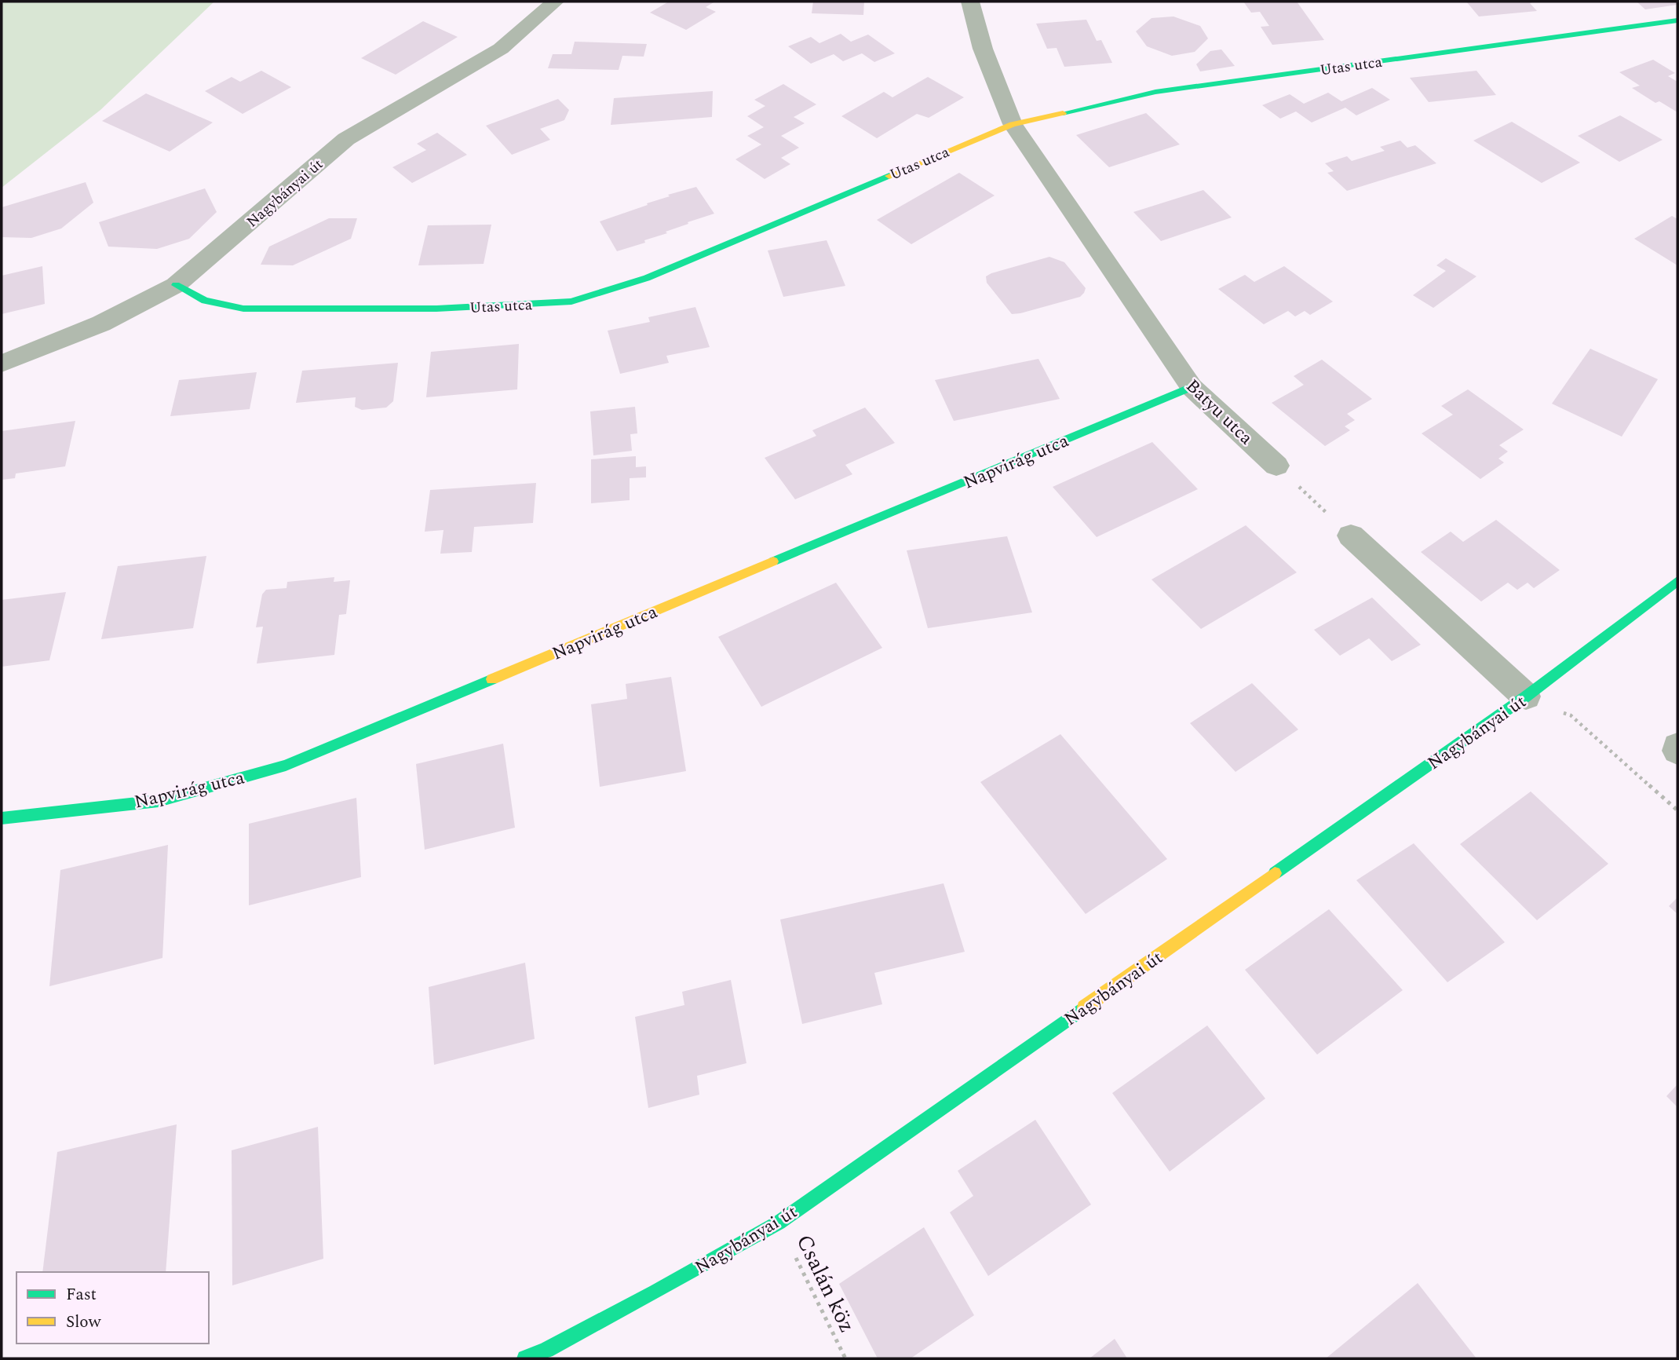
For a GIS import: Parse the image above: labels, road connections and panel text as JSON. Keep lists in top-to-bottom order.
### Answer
{
  "streets": {
    "street": [
      "Utas utca",
      "Nagybányai út",
      "Batyu utca",
      "Napvirág utca"
    ],
    "path": ["Csalán köz"]
  },
  "crossings": [
    ["Utas utca", "Nagybányai út"],
    ["Utas utca", "Batyu utca"],
    ["Nagybányai út", "Csalán köz"],
    ["Batyu utca", "Napvirág utca"]
  ],
  "legend": ["Fast", "Slow"]
}
